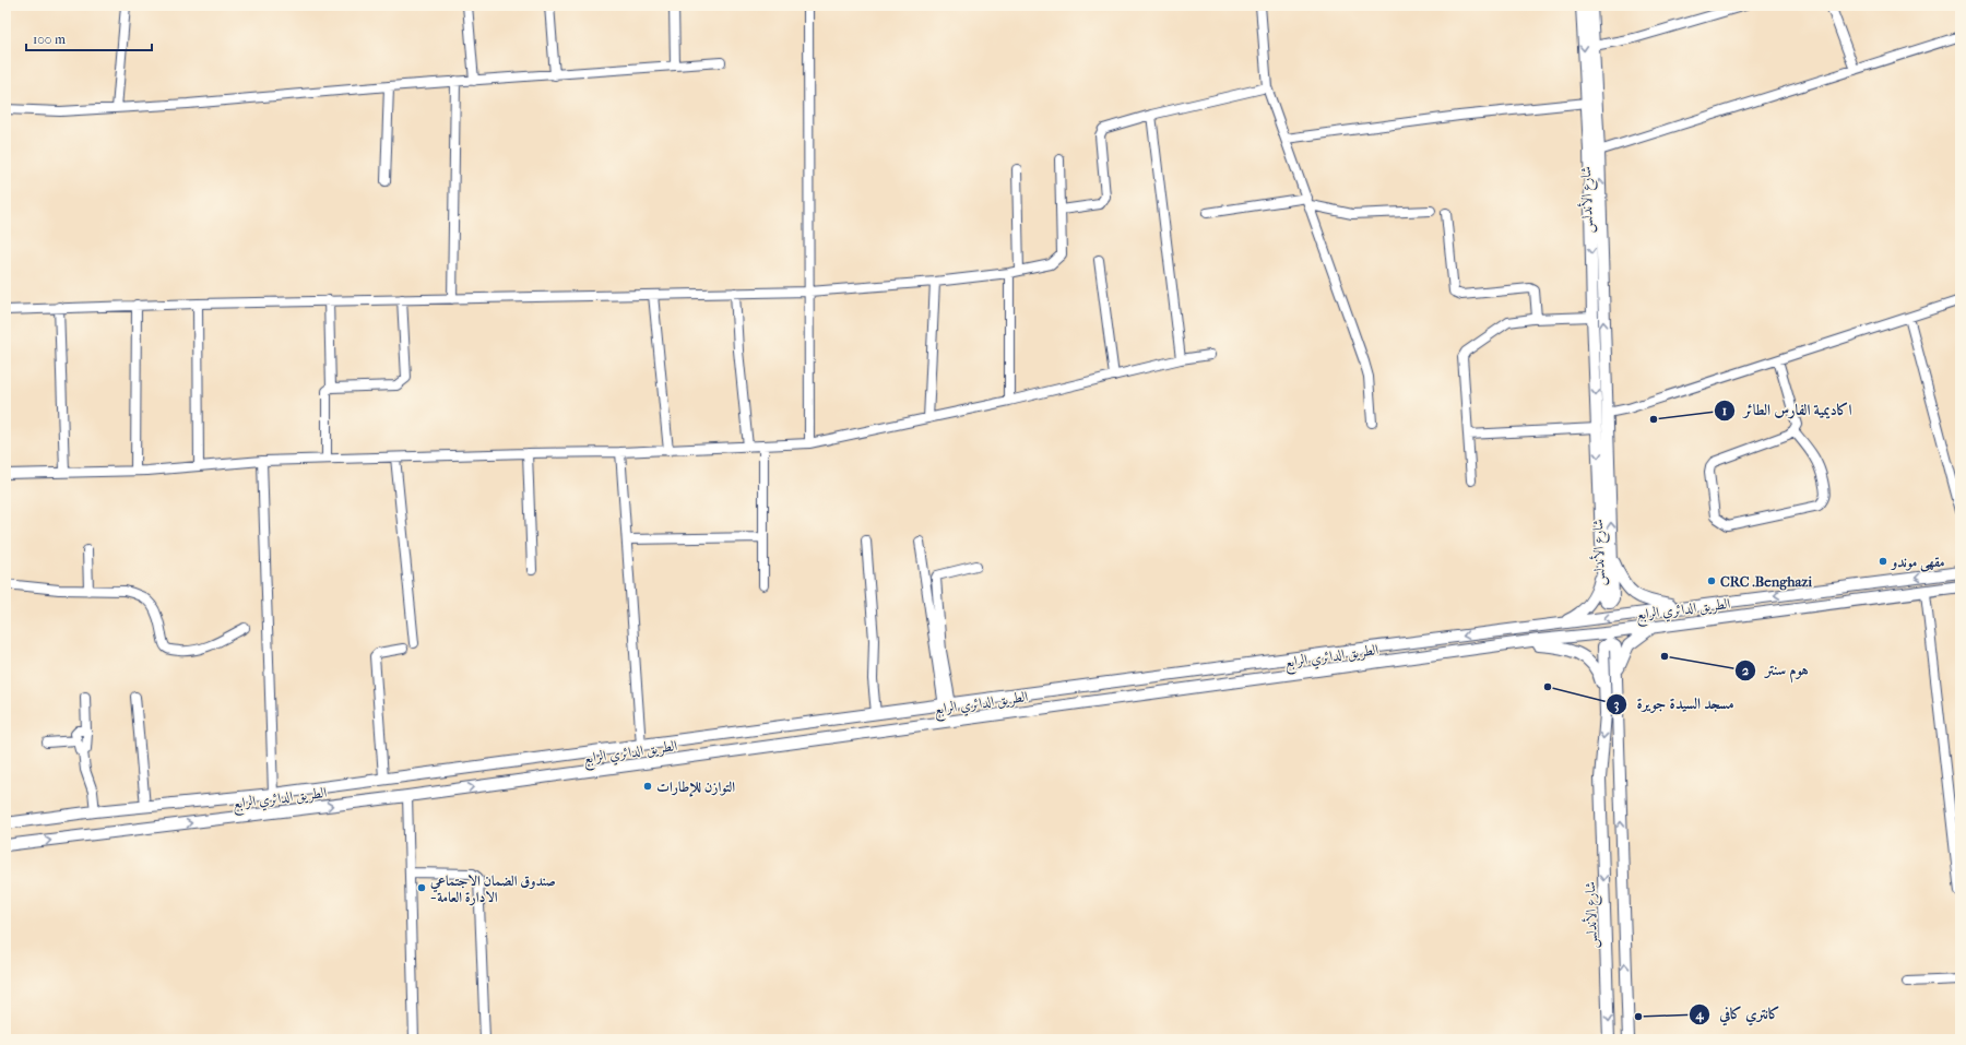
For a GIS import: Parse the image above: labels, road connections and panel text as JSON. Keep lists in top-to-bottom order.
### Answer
{
  "streets": {
    "main road": ["شارع الأندلس", "الطريق الدائري الرابع"]
  },
  "places": [
    "اكاديمية الفارس الطائر",
    "مقهى موندو",
    "CRC .Benghazi",
    "هوم سنتر",
    "مسجد السيدة جويرة",
    "التوازن للإطارات",
    "صندوق الضمان الاجتماعي - الادارة العامة",
    "كانتري كافي"
  ],
  "scale_bar": "100 m"
}
